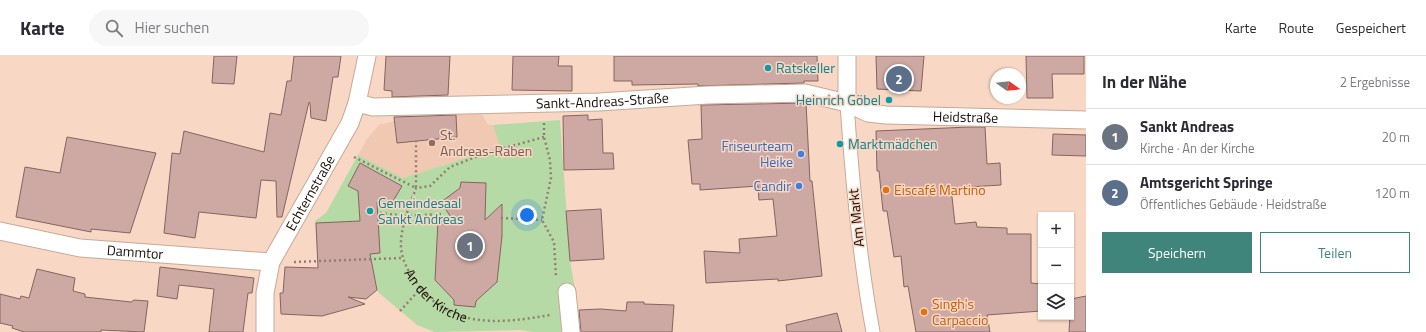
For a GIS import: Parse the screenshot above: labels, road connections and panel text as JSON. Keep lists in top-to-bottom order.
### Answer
{
  "streets": {
    "street": [
      "Sankt-Andreas-Straße",
      "Heidstraße",
      "Echternstraße",
      "Am Markt",
      "Dammtor"
    ],
    "path": ["An der Kirche"]
  },
  "crossings": [
    ["Sankt-Andreas-Straße", "Heidstraße"],
    ["Sankt-Andreas-Straße", "Echternstraße"],
    ["Sankt-Andreas-Straße", "Am Markt"],
    ["Heidstraße", "Am Markt"],
    ["Echternstraße", "Dammtor"]
  ],
  "places": [
    "Ratskeller",
    "Heinrich Göbel",
    "St. Andreas-Raben",
    "Marktmädchen",
    "Friseurteam Heike",
    "Candir",
    "Eiscafé Martino",
    "Gemeindesaal Sankt Andreas",
    "Singh's Carpaccio"
  ],
  "north": "right",
  "page": {
    "header": "Karte",
    "search": "Hier suchen",
    "nav": ["Karte", "Route", "Gespeichert"],
    "heading": ["In der Nähe", "2 Ergebnisse"],
    "pins": ["2", "1"],
    "list": [
      {
        "mark": "1",
        "name": "Sankt Andreas",
        "note": "Kirche · An der Kirche",
        "value": "20 m"
      },
      {
        "mark": "2",
        "name": "Amtsgericht Springe",
        "note": "Öffentliches Gebäude · Heidstraße",
        "value": "120 m"
      }
    ],
    "map_buttons": ["+", "−"],
    "buttons": ["Speichern", "Teilen"]
  }
}
